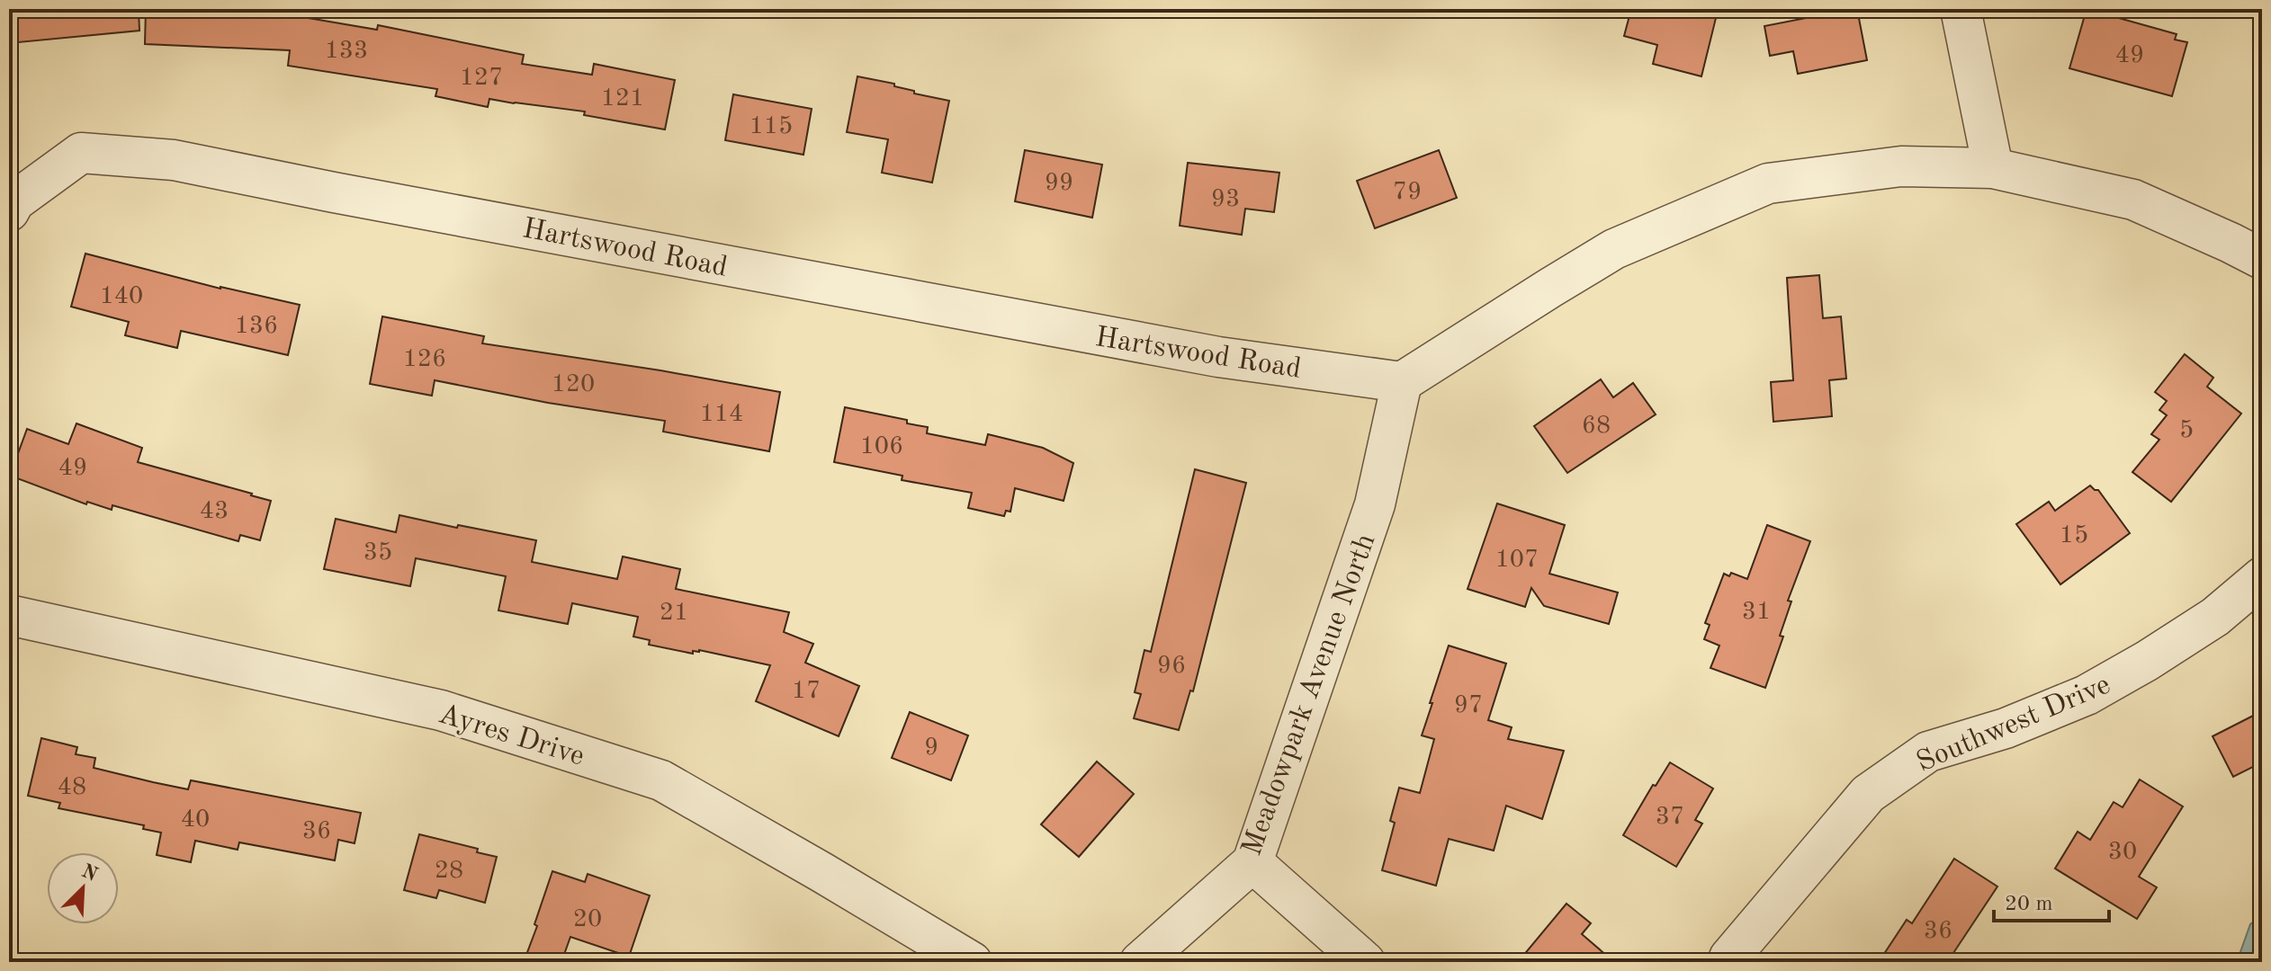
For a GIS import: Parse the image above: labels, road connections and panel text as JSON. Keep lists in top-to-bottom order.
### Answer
{
  "streets": {
    "street": [
      "Hartswood Road",
      "Meadowpark Avenue North",
      "Southwest Drive",
      "Ayres Drive"
    ]
  },
  "crossings": [
    ["Hartswood Road", "Meadowpark Avenue North"]
  ],
  "house_numbers": [
    "133",
    "49",
    "127",
    "121",
    "115",
    "99",
    "79",
    "93",
    "140",
    "136",
    "126",
    "120",
    "114",
    "68",
    "5",
    "106",
    "49",
    "43",
    "15",
    "35",
    "107",
    "31",
    "21",
    "96",
    "17",
    "97",
    "9",
    "48",
    "37",
    "40",
    "36",
    "30",
    "28",
    "20",
    "36"
  ],
  "scale_bar": "20 m",
  "north": "top right"
}
